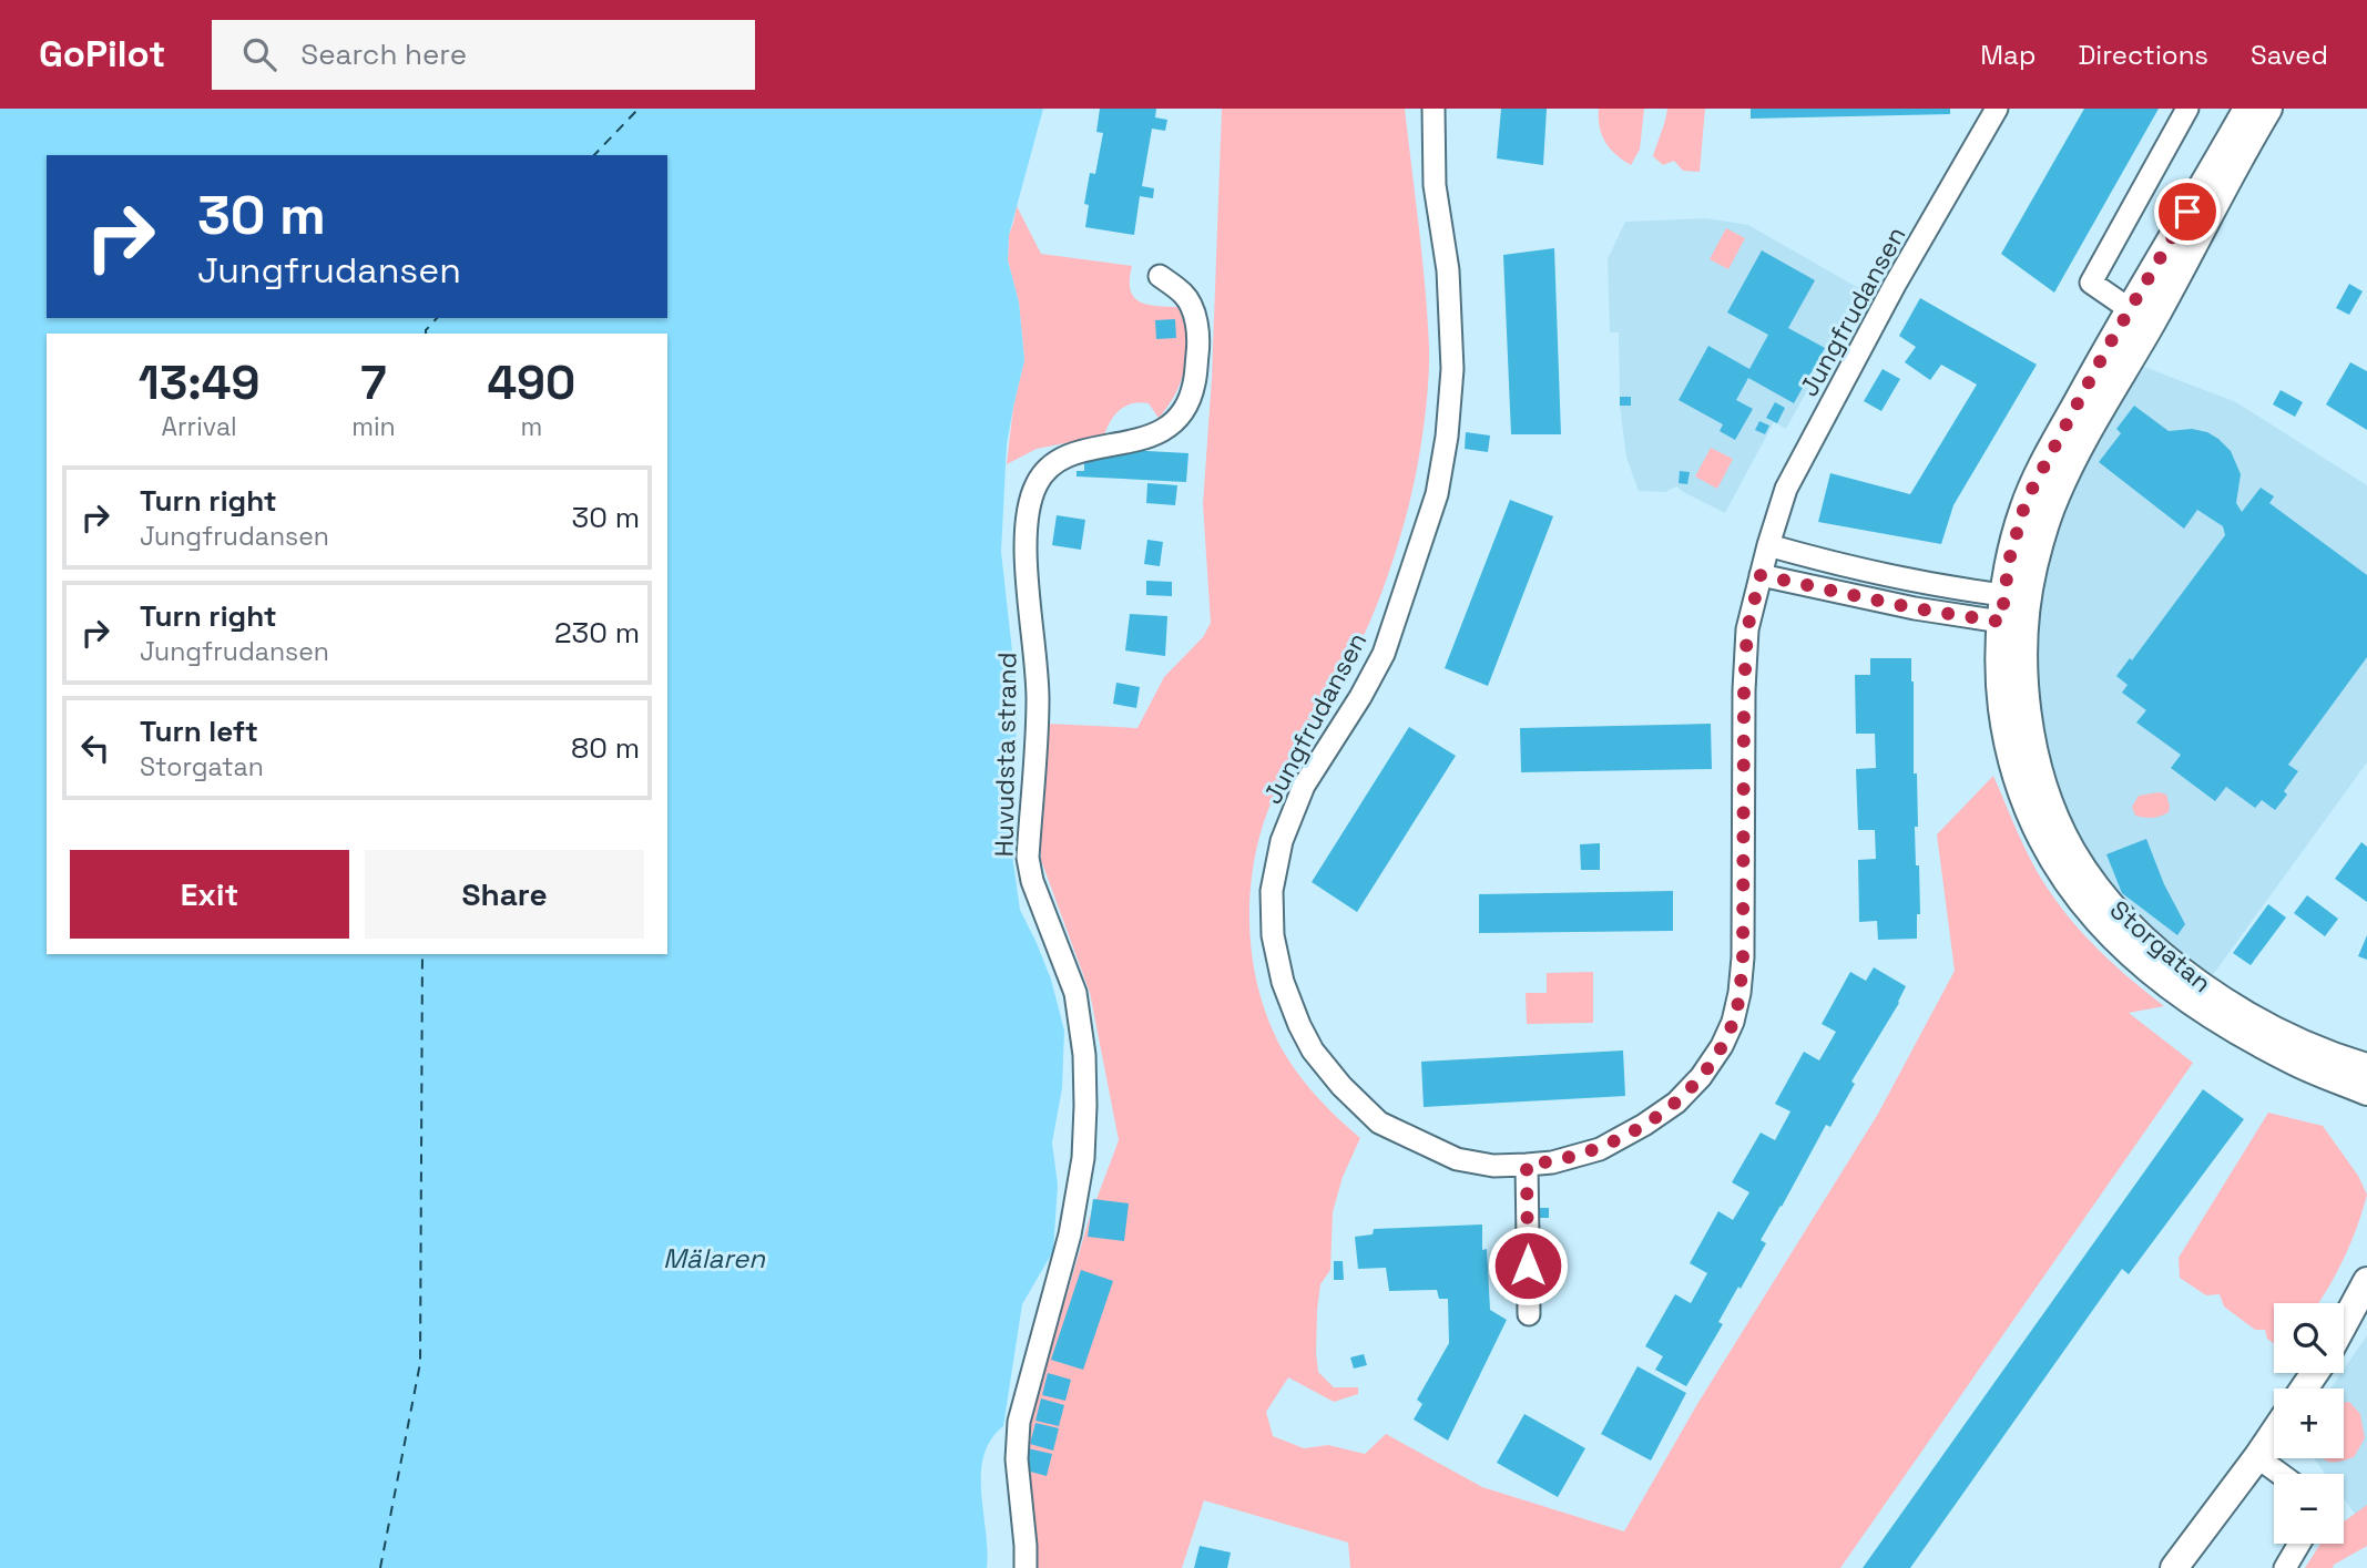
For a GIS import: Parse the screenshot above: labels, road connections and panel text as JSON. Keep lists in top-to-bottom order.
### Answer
{
  "streets": {
    "street": ["Jungfrudansen", "Huvudsta strand", "Storgatan"]
  },
  "water": ["Mälaren"],
  "page": {
    "header": "GoPilot",
    "search": "Search here",
    "nav": ["Map", "Directions", "Saved"],
    "turn": ["30 m", "Jungfrudansen"],
    "eta": [
      "13:49",
      "Arrival",
      "7",
      "min",
      "490",
      "m"
    ],
    "list": [
      {
        "name": "Turn right",
        "note": "Jungfrudansen",
        "value": "30 m"
      },
      {
        "name": "Turn right",
        "note": "Jungfrudansen",
        "value": "230 m"
      },
      {
        "name": "Turn left",
        "note": "Storgatan",
        "value": "80 m"
      }
    ],
    "buttons": ["Exit", "Share"],
    "map_buttons": ["+", "−"]
  }
}
